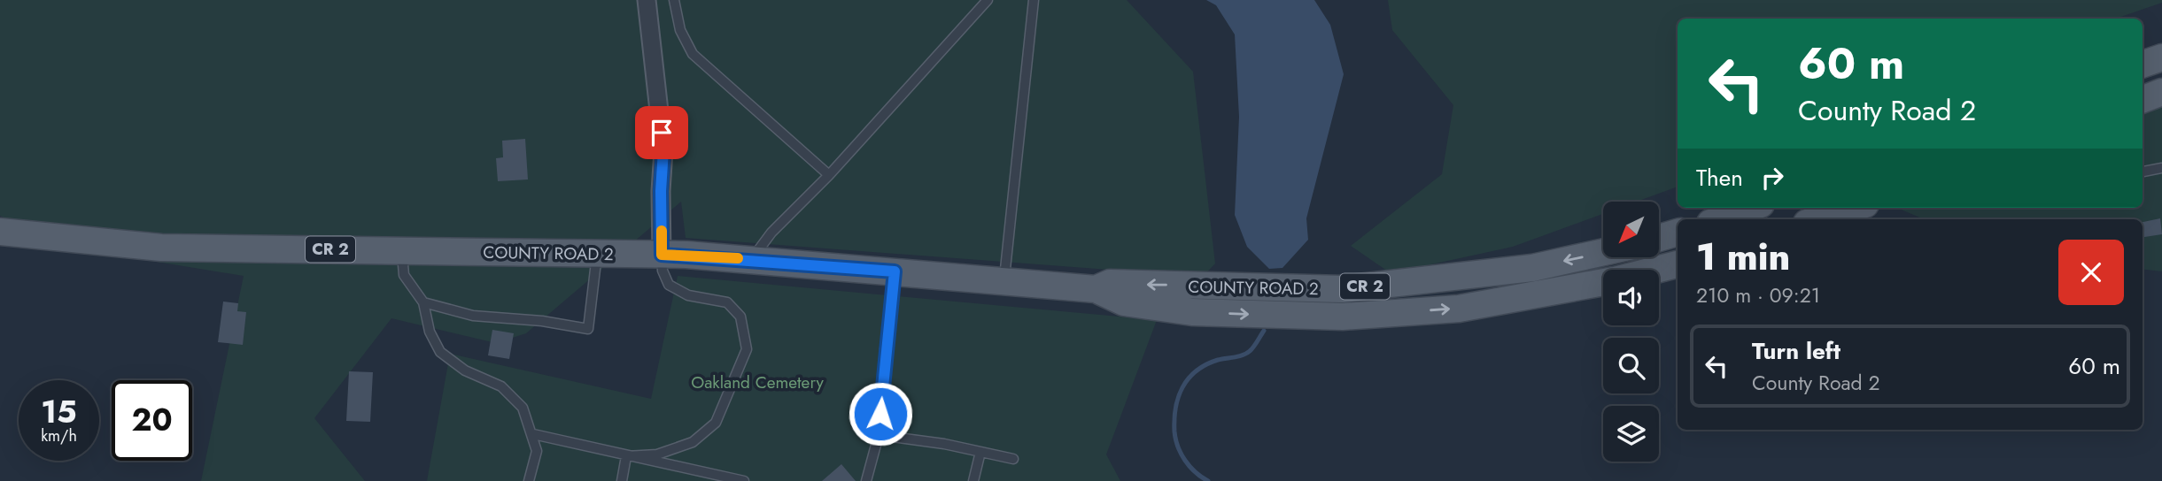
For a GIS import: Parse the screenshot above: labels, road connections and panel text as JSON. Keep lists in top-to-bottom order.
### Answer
{
  "streets": {
    "main road": ["CR 2", "COUNTY ROAD 2"]
  },
  "parks": ["Oakland Cemetery"],
  "north": "bottom left",
  "page": {
    "turn": ["60 m", "County Road 2"],
    "then": "Then",
    "heading": ["1 min", "210 m · 09:21"],
    "list": [
      {
        "name": "Turn left",
        "note": "County Road 2",
        "value": "60 m"
      }
    ],
    "speed": "15 km/h",
    "limit": "20"
  }
}
